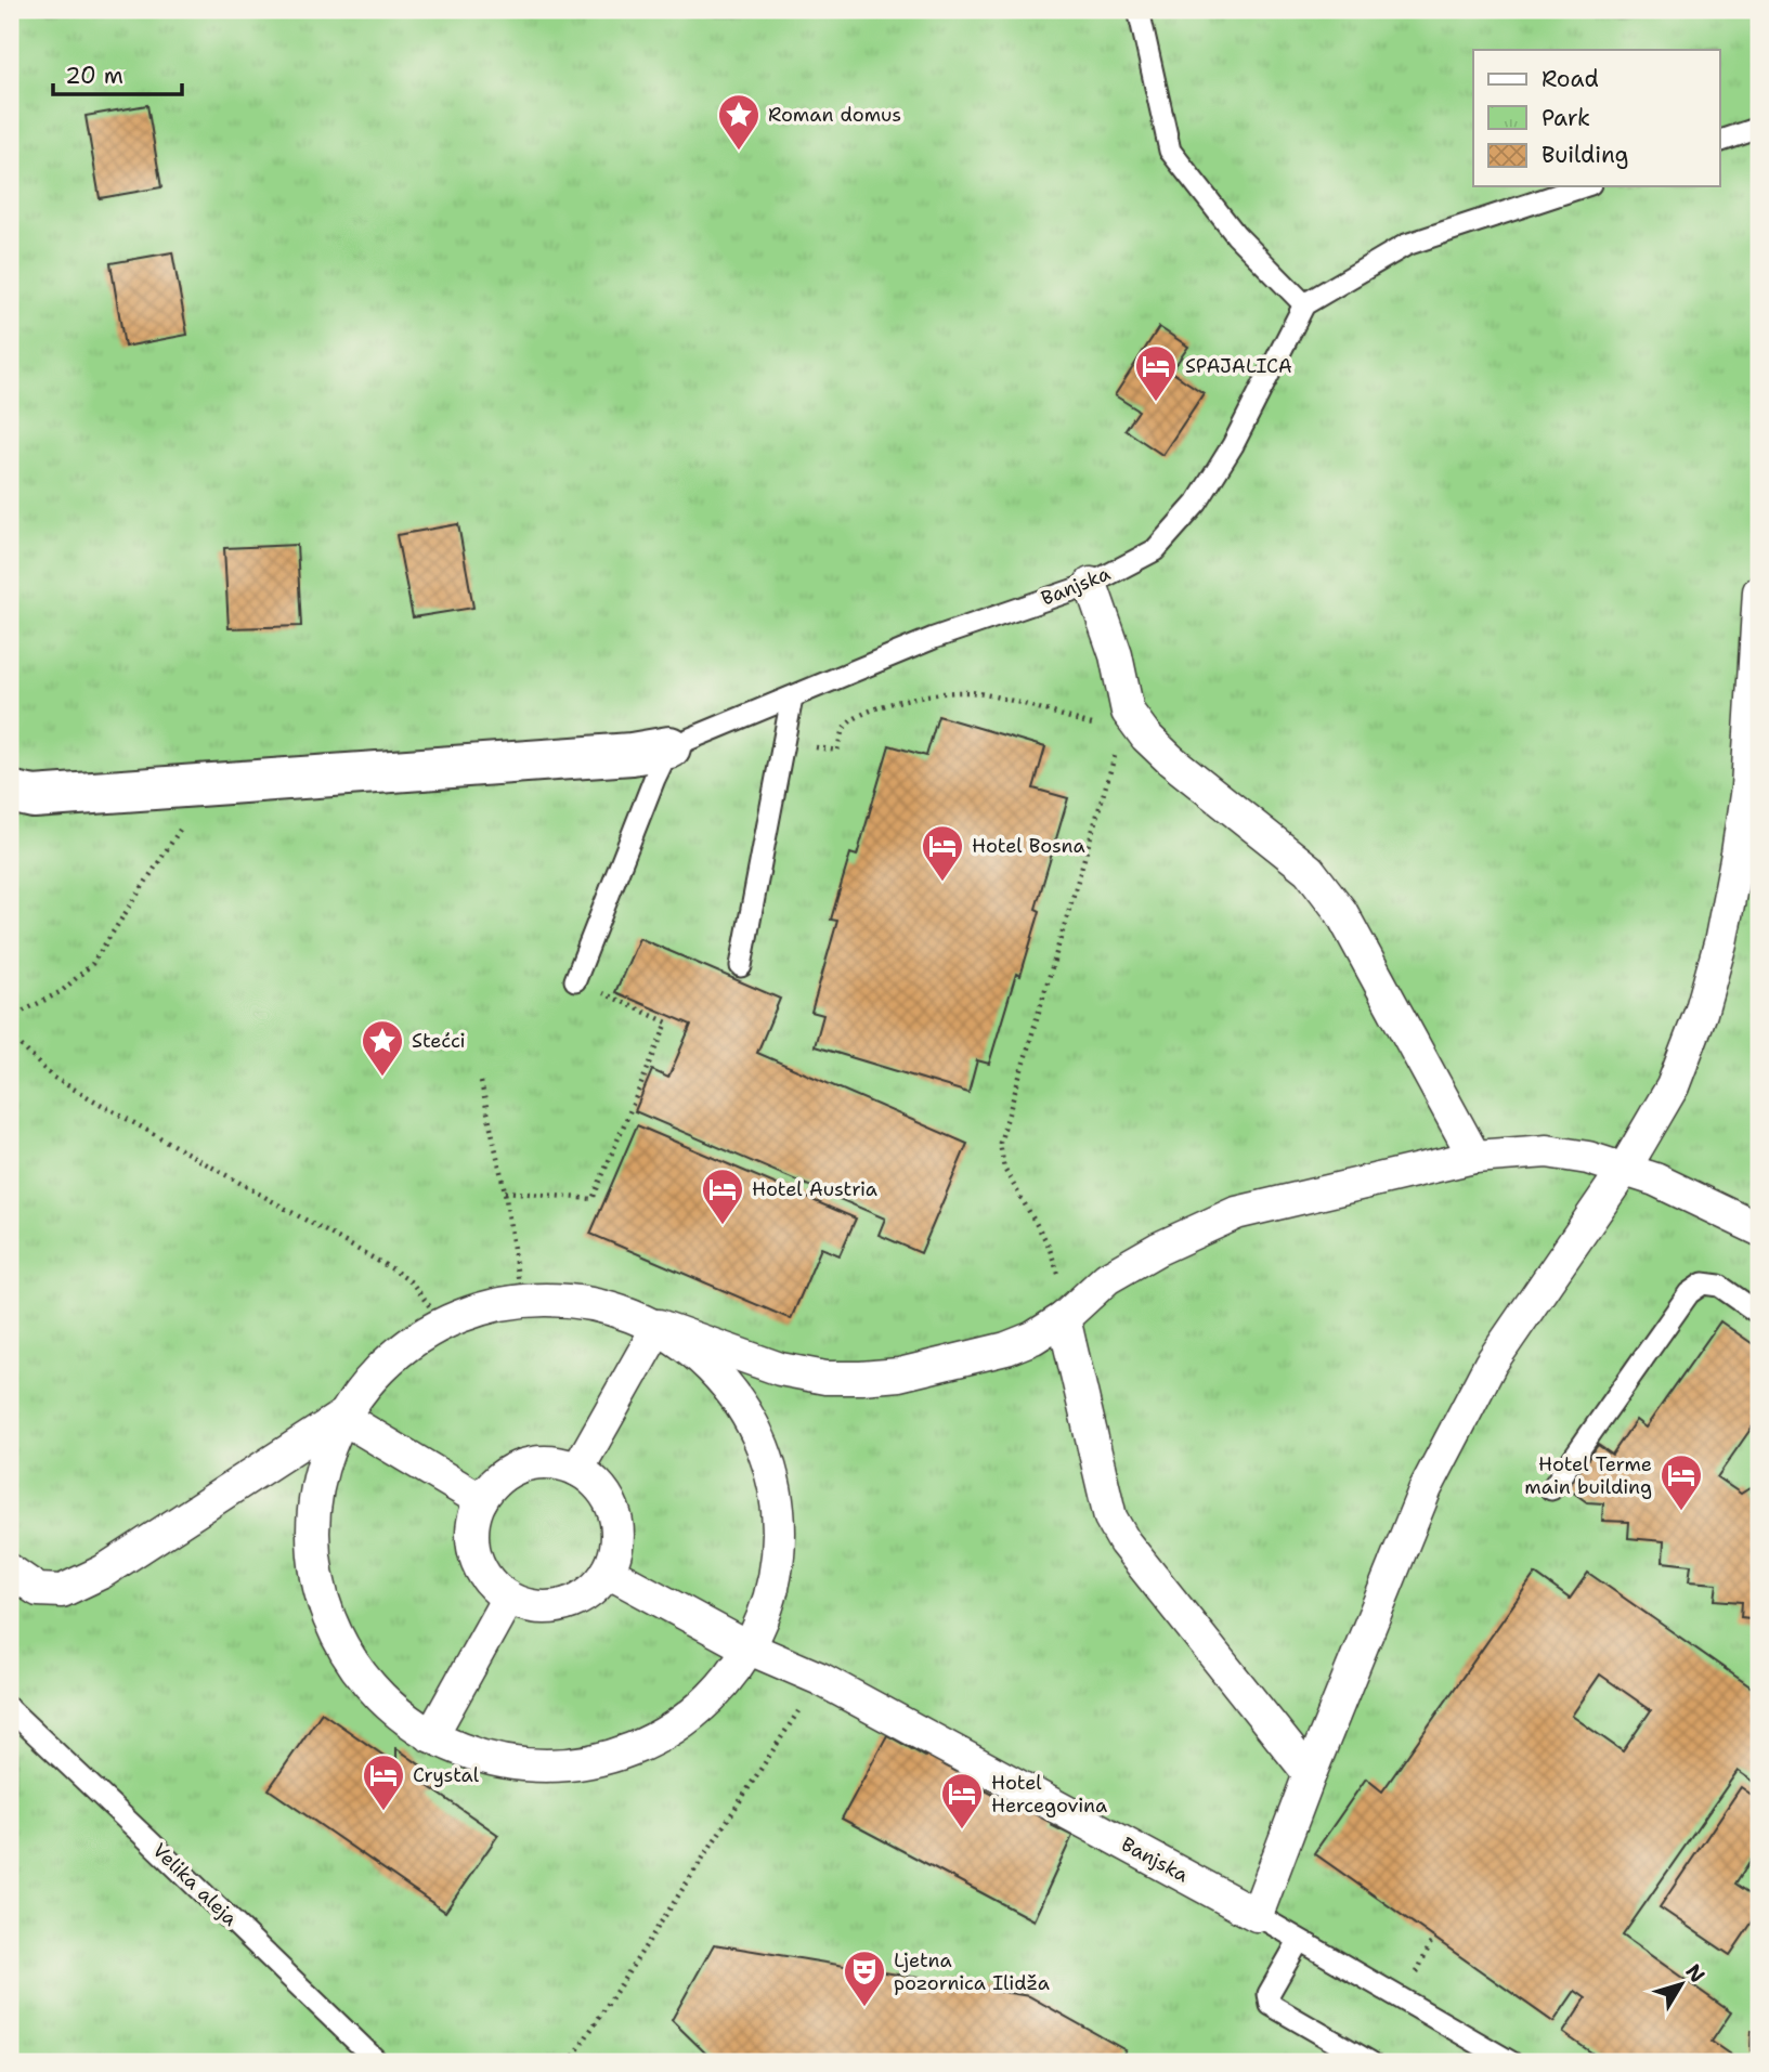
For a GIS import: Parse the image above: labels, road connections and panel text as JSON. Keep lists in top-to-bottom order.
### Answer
{
  "streets": {
    "street": ["Banjska"],
    "lane": ["Velika aleja"]
  },
  "places": {
    "place": ["Roman domus", "Stećci"],
    "hotel": [
      "SPAJALICA",
      "Hotel Bosna",
      "Hotel Austria",
      "Hotel Terme main building",
      "Crystal",
      "Hotel Hercegovina"
    ],
    "theatre": ["Ljetna pozornica Ilidža"]
  },
  "legend": ["Road", "Park", "Building"],
  "scale_bar": "20 m",
  "north": "top right"
}
